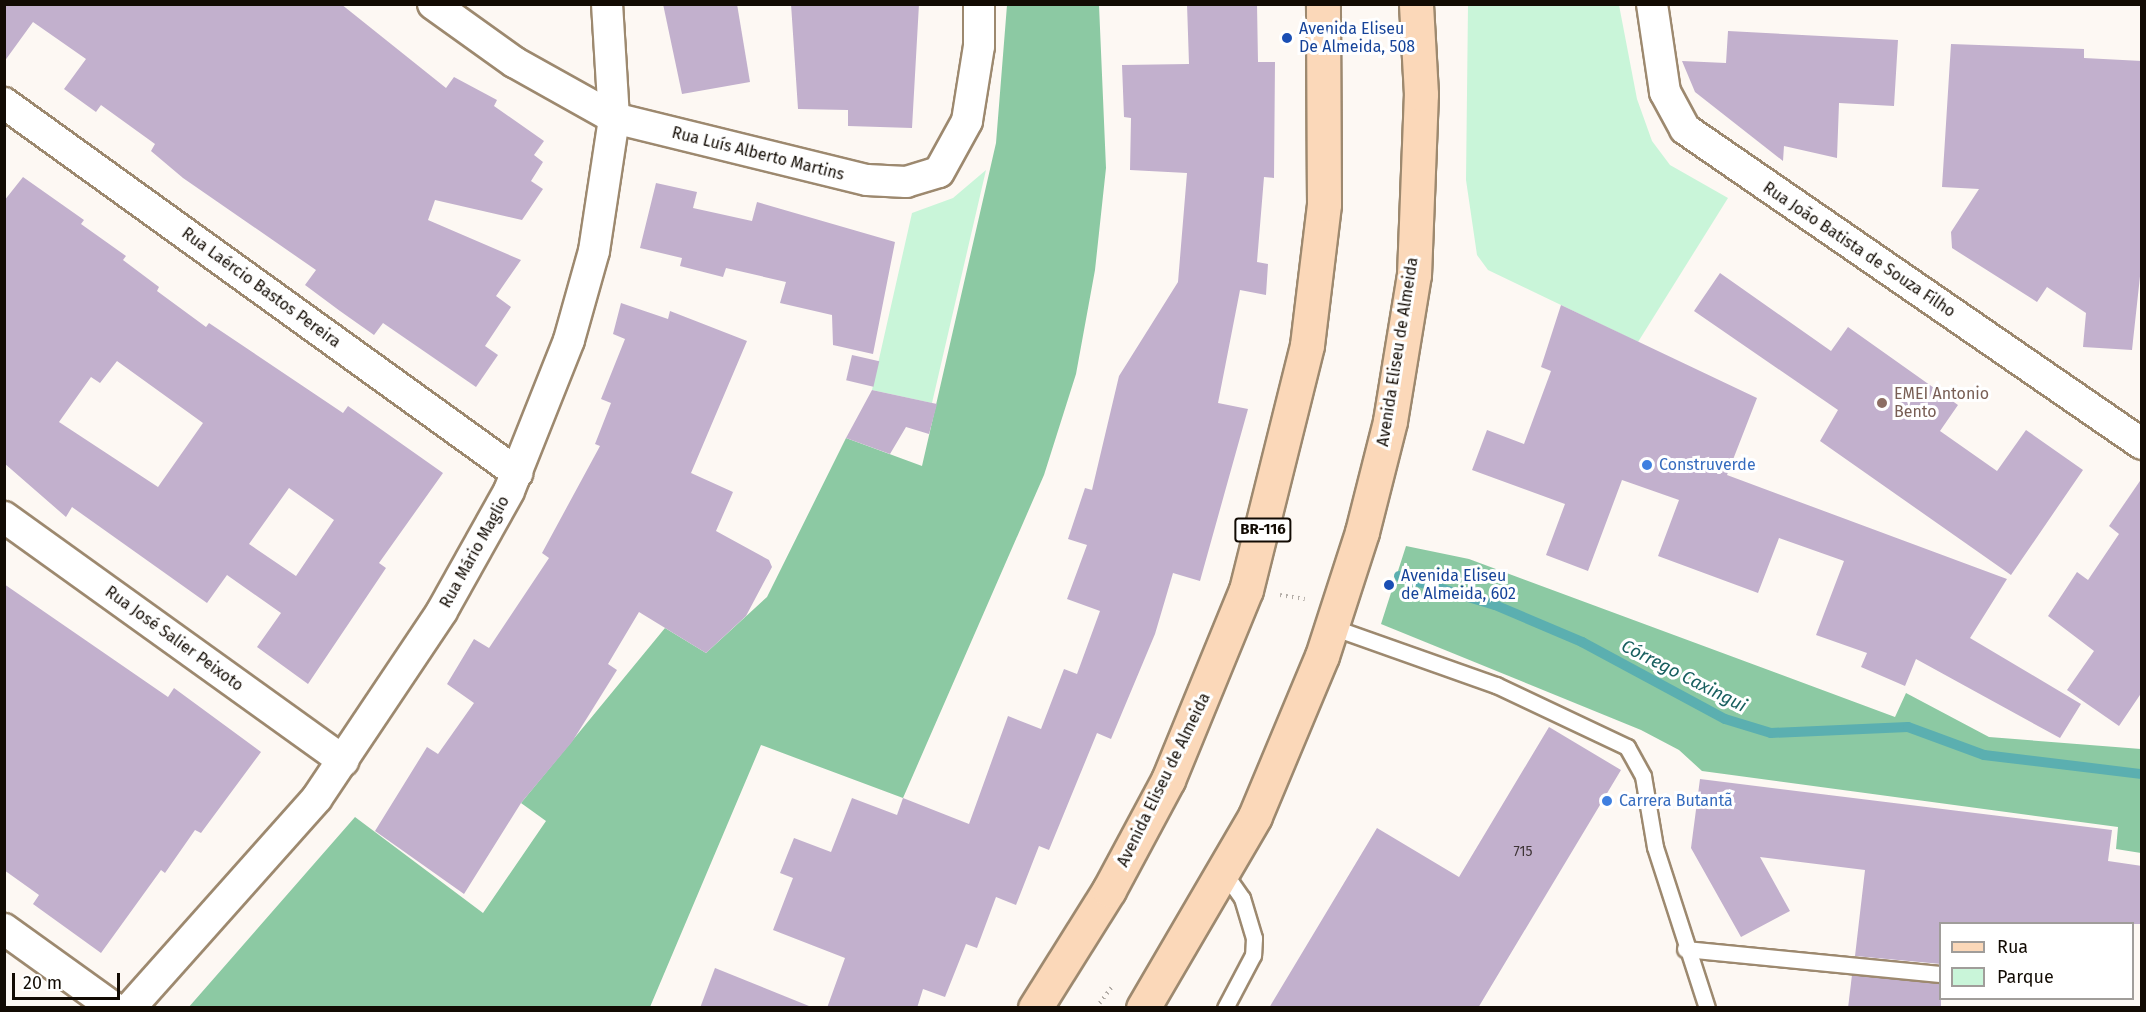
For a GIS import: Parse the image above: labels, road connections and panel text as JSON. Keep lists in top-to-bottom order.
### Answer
{
  "streets": {
    "main road": ["Avenida Eliseu de Almeida", "BR-116"],
    "street": [
      "Rua Luís Alberto Martins",
      "Rua João Batista de Souza Filho",
      "Rua Laércio Bastos Pereira",
      "Rua Mário Maglio",
      "Rua José Salier Peixoto"
    ]
  },
  "crossings": [
    ["Rua Luís Alberto Martins", "Rua Mário Maglio"],
    ["Rua Laércio Bastos Pereira", "Rua Mário Maglio"],
    ["Rua Mário Maglio", "Rua José Salier Peixoto"]
  ],
  "water": ["Córrego Caxingui"],
  "places": [
    "Avenida Eliseu De Almeida, 508",
    "EMEI Antonio Bento",
    "Construverde",
    "Avenida Eliseu de Almeida, 602",
    "Carrera Butantã"
  ],
  "house_numbers": ["715"],
  "legend": ["Rua", "Parque"],
  "scale_bar": "20 m"
}
